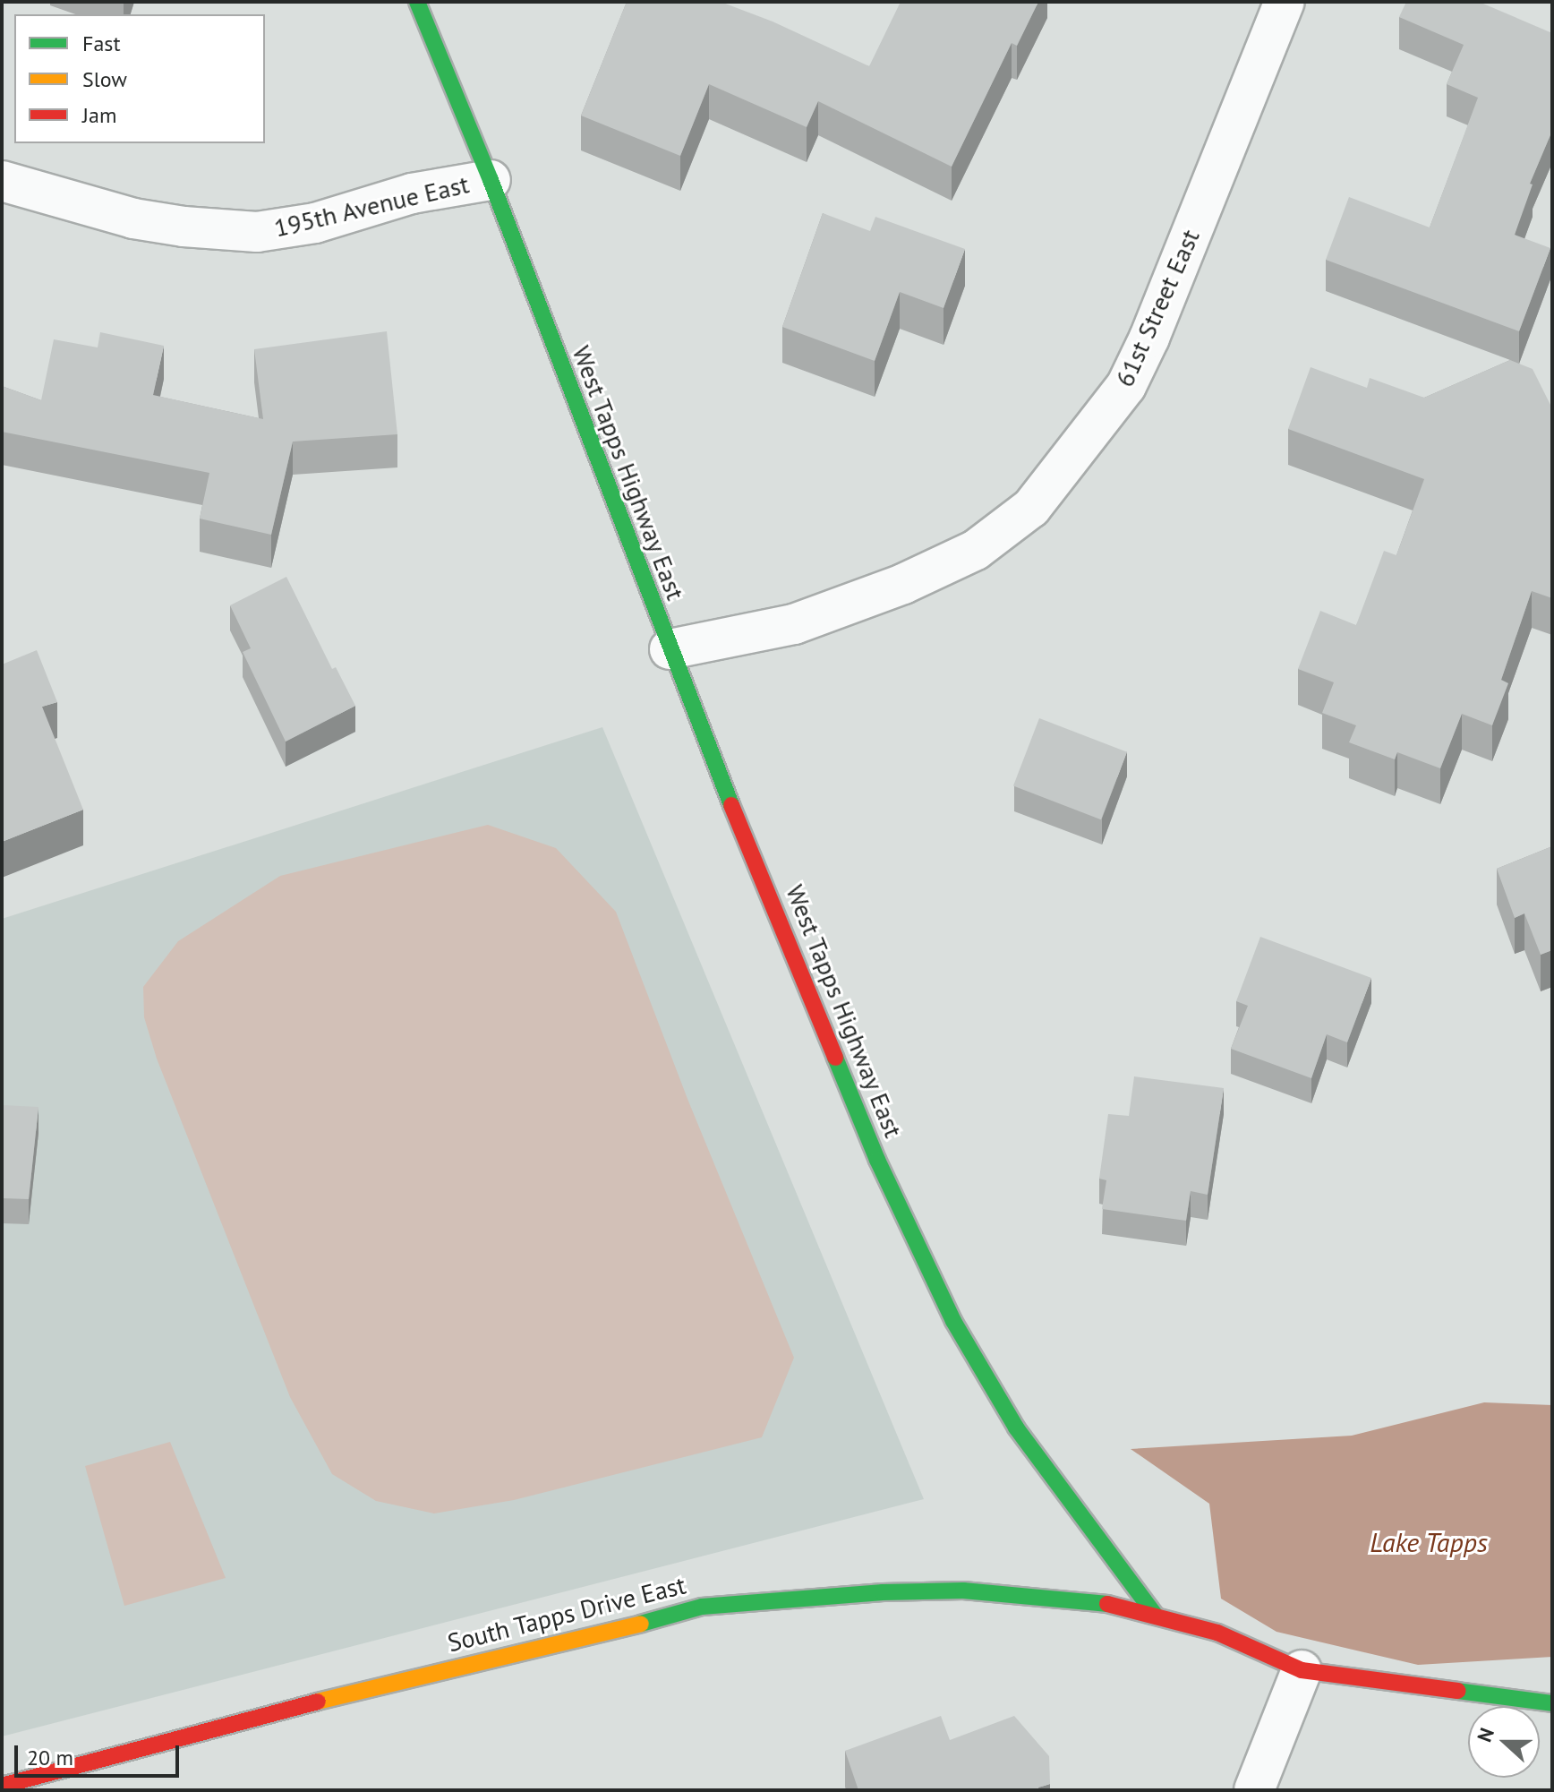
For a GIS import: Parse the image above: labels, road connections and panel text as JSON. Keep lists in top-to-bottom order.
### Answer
{
  "streets": {
    "street": [
      "195th Avenue East",
      "61st Street East",
      "West Tapps Highway East",
      "South Tapps Drive East"
    ]
  },
  "crossings": [
    ["195th Avenue East", "West Tapps Highway East"],
    ["61st Street East", "West Tapps Highway East"],
    ["West Tapps Highway East", "South Tapps Drive East"]
  ],
  "water": ["Lake Tapps"],
  "legend": ["Fast", "Slow", "Jam"],
  "scale_bar": "20 m",
  "north": "left"
}
